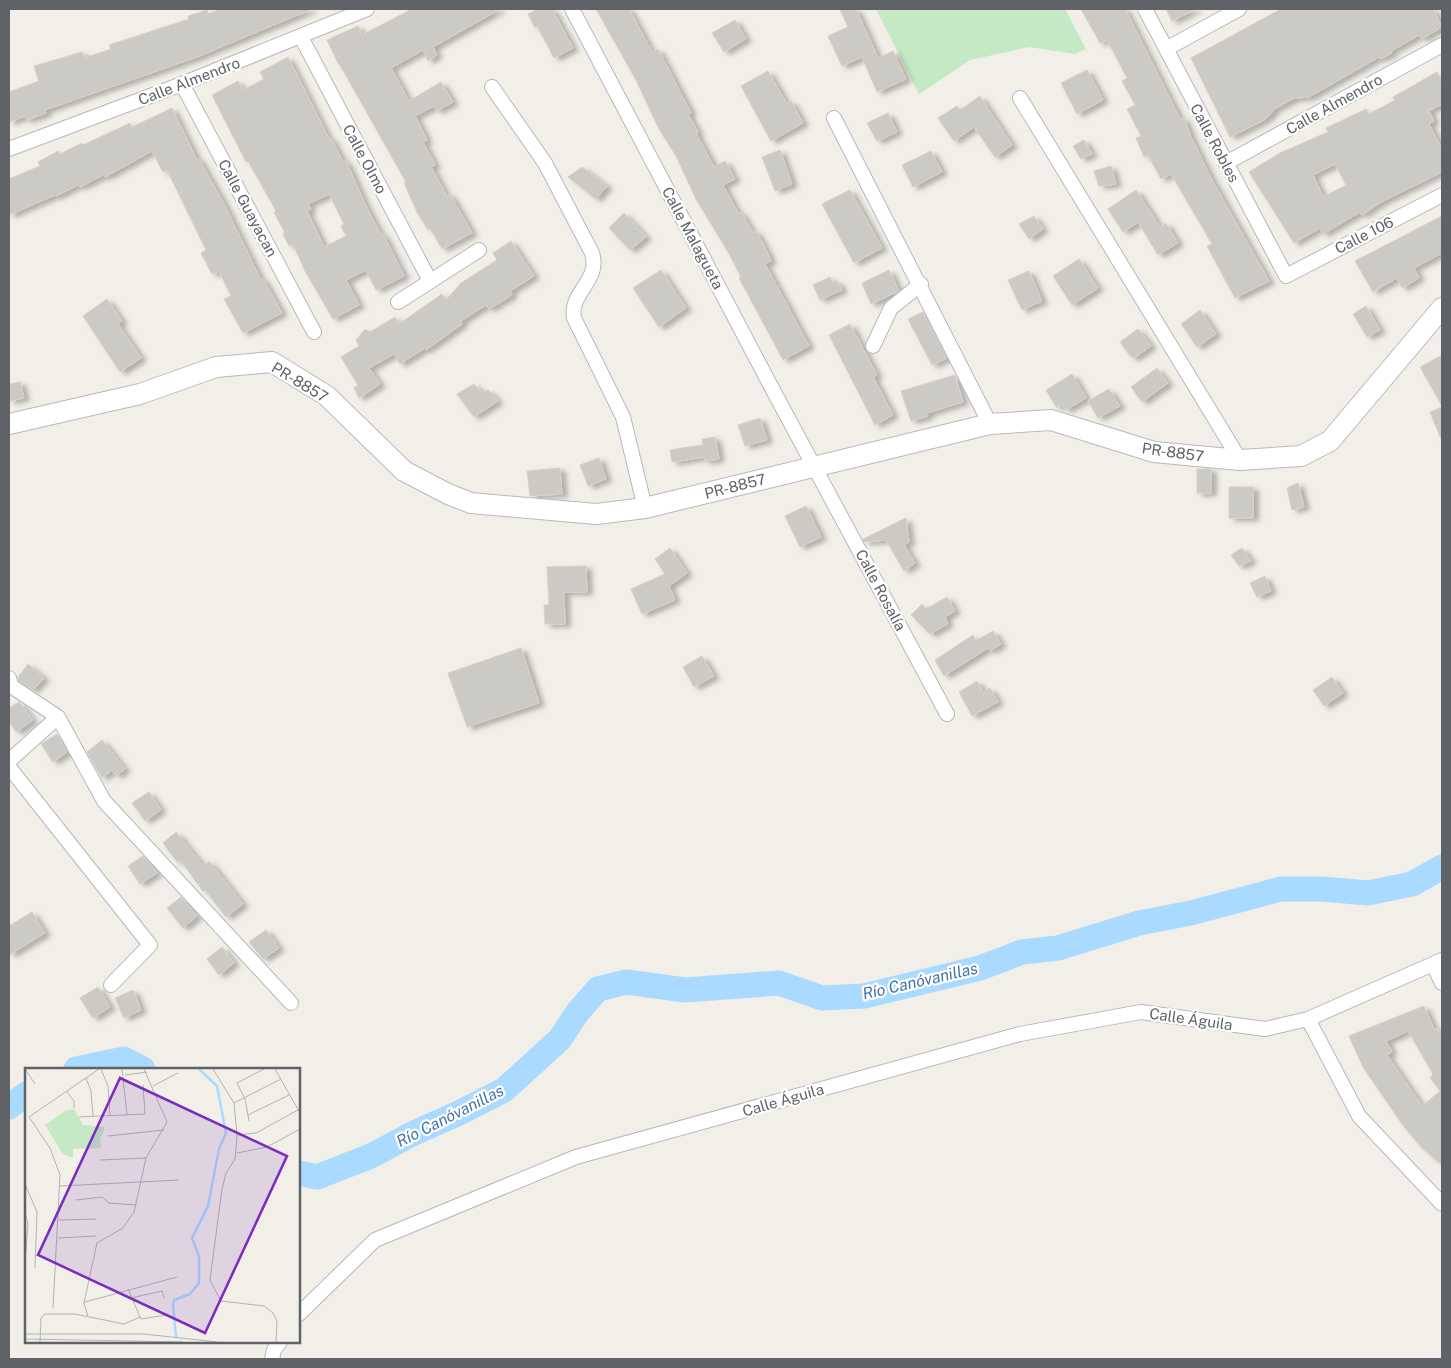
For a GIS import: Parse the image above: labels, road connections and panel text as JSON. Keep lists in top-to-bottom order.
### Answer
{
  "streets": {
    "street": [
      "Calle Almendro",
      "Calle Robles",
      "Calle Olmo",
      "Calle Guayacan",
      "Calle 106",
      "Calle Malagueta",
      "PR-8857",
      "Calle Rosalía",
      "Calle Águila"
    ]
  },
  "crossings": [
    ["Calle Almendro", "Calle Robles"],
    ["Calle Almendro", "Calle Olmo"],
    ["Calle Almendro", "Calle Guayacan"],
    ["Calle Robles", "Calle 106"],
    ["Calle Malagueta", "PR-8857"],
    ["Calle Malagueta", "Calle Rosalía"],
    ["PR-8857", "Calle Rosalía"]
  ],
  "water": ["Río Canóvanillas"]
}
